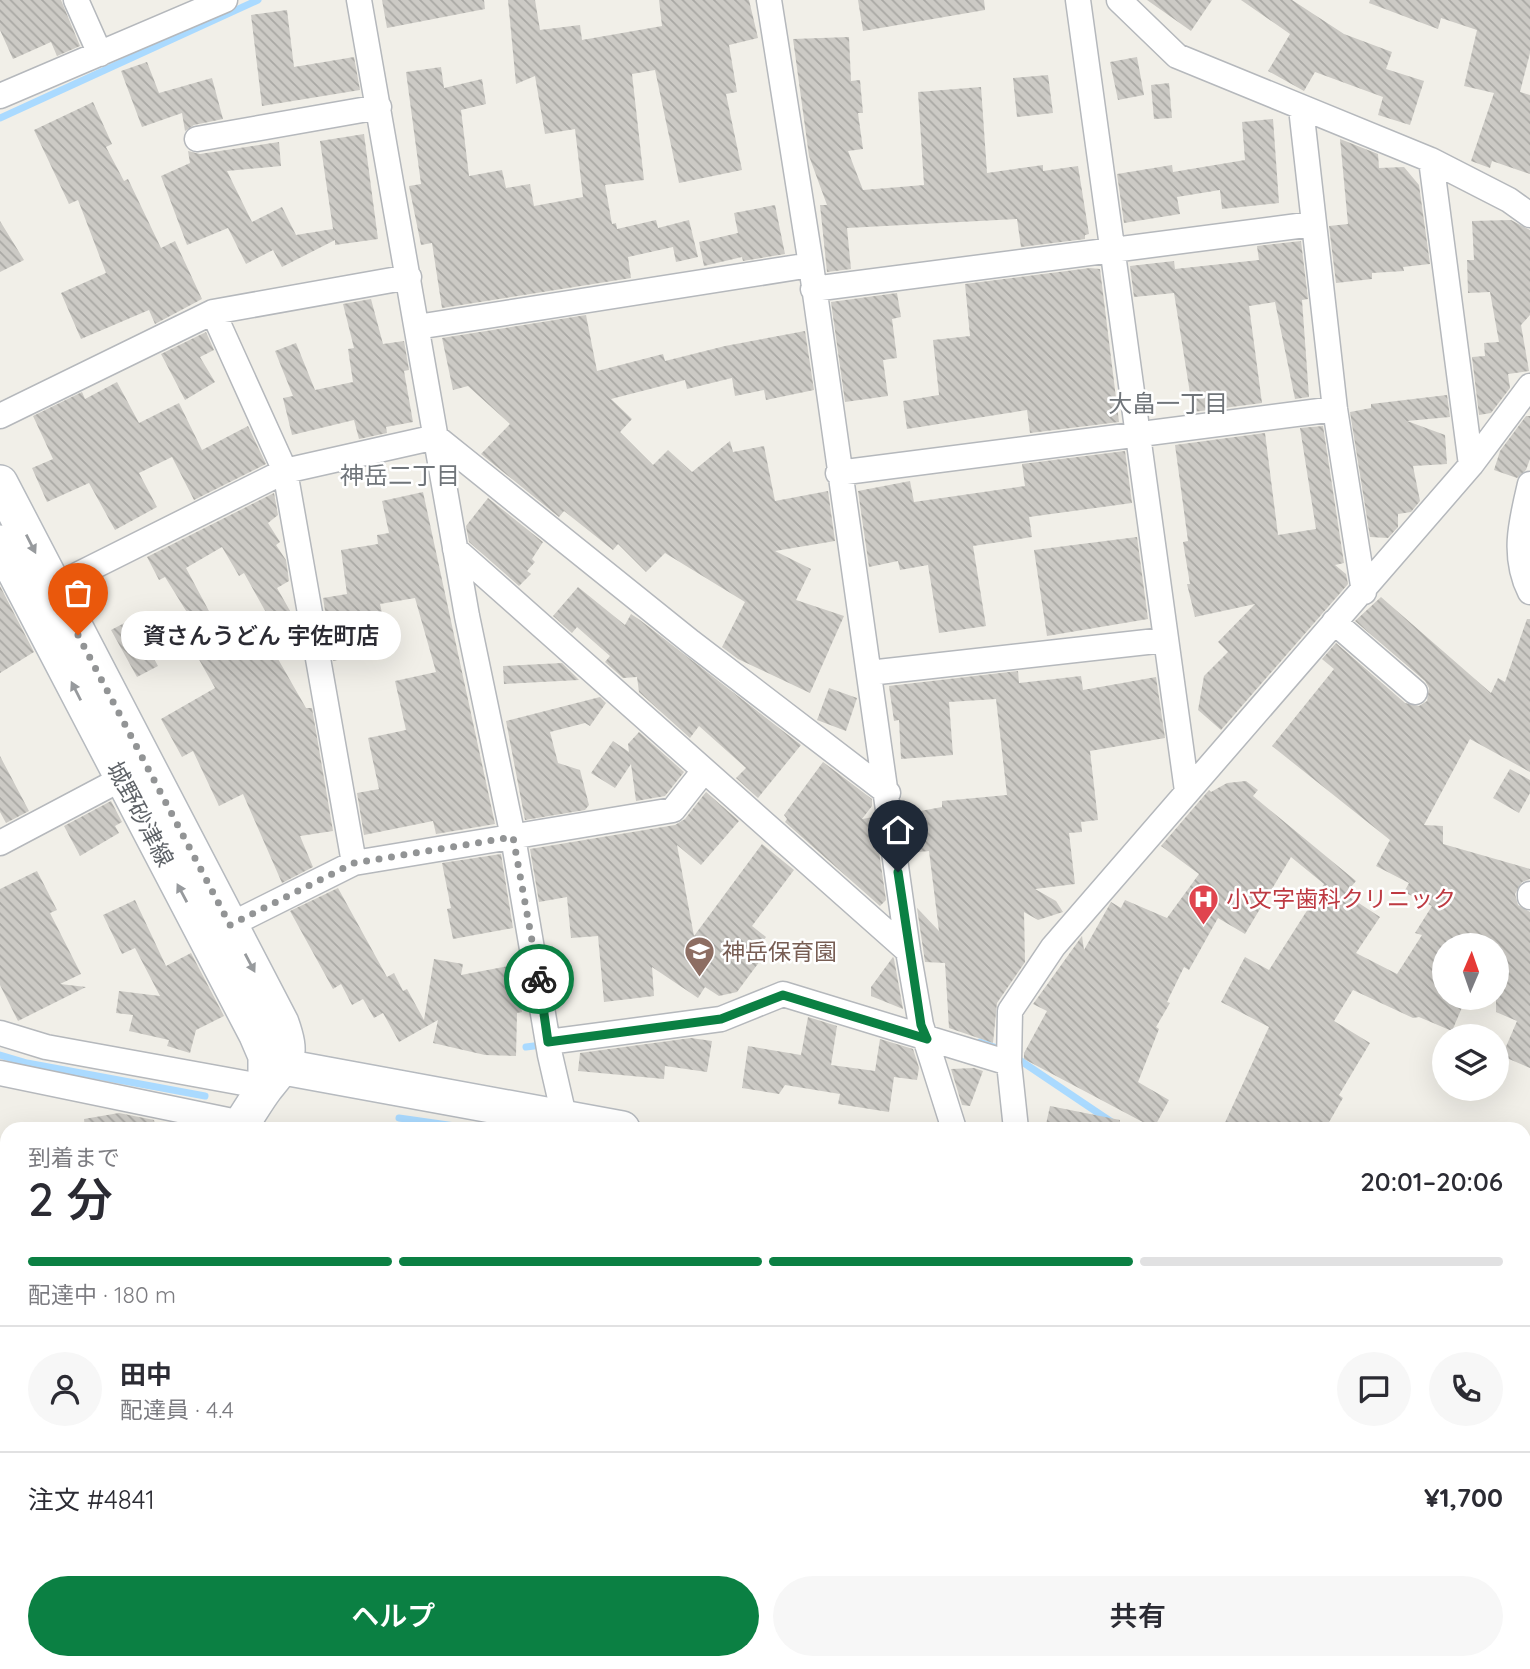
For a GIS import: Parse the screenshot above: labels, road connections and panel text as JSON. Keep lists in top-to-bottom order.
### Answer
{
  "streets": {
    "main road": ["城野砂津線"]
  },
  "districts": ["大畠一丁目", "神岳二丁目"],
  "places": {
    "other": ["資さんうどん 宇佐町店"],
    "hospital": ["小文字歯科クリニック"],
    "school or university": ["神岳保育園"]
  },
  "north": "top",
  "page": {
    "bubble": "資さんうどん 宇佐町店",
    "heading": ["2 分", "到着まで", "20:01–20:06"],
    "panel": [
      "田中",
      "配達員 · 4.4",
      "注文 #4841",
      "¥1,700"
    ],
    "bar": "配達中 · 180 m",
    "buttons": ["ヘルプ", "共有"]
  }
}
